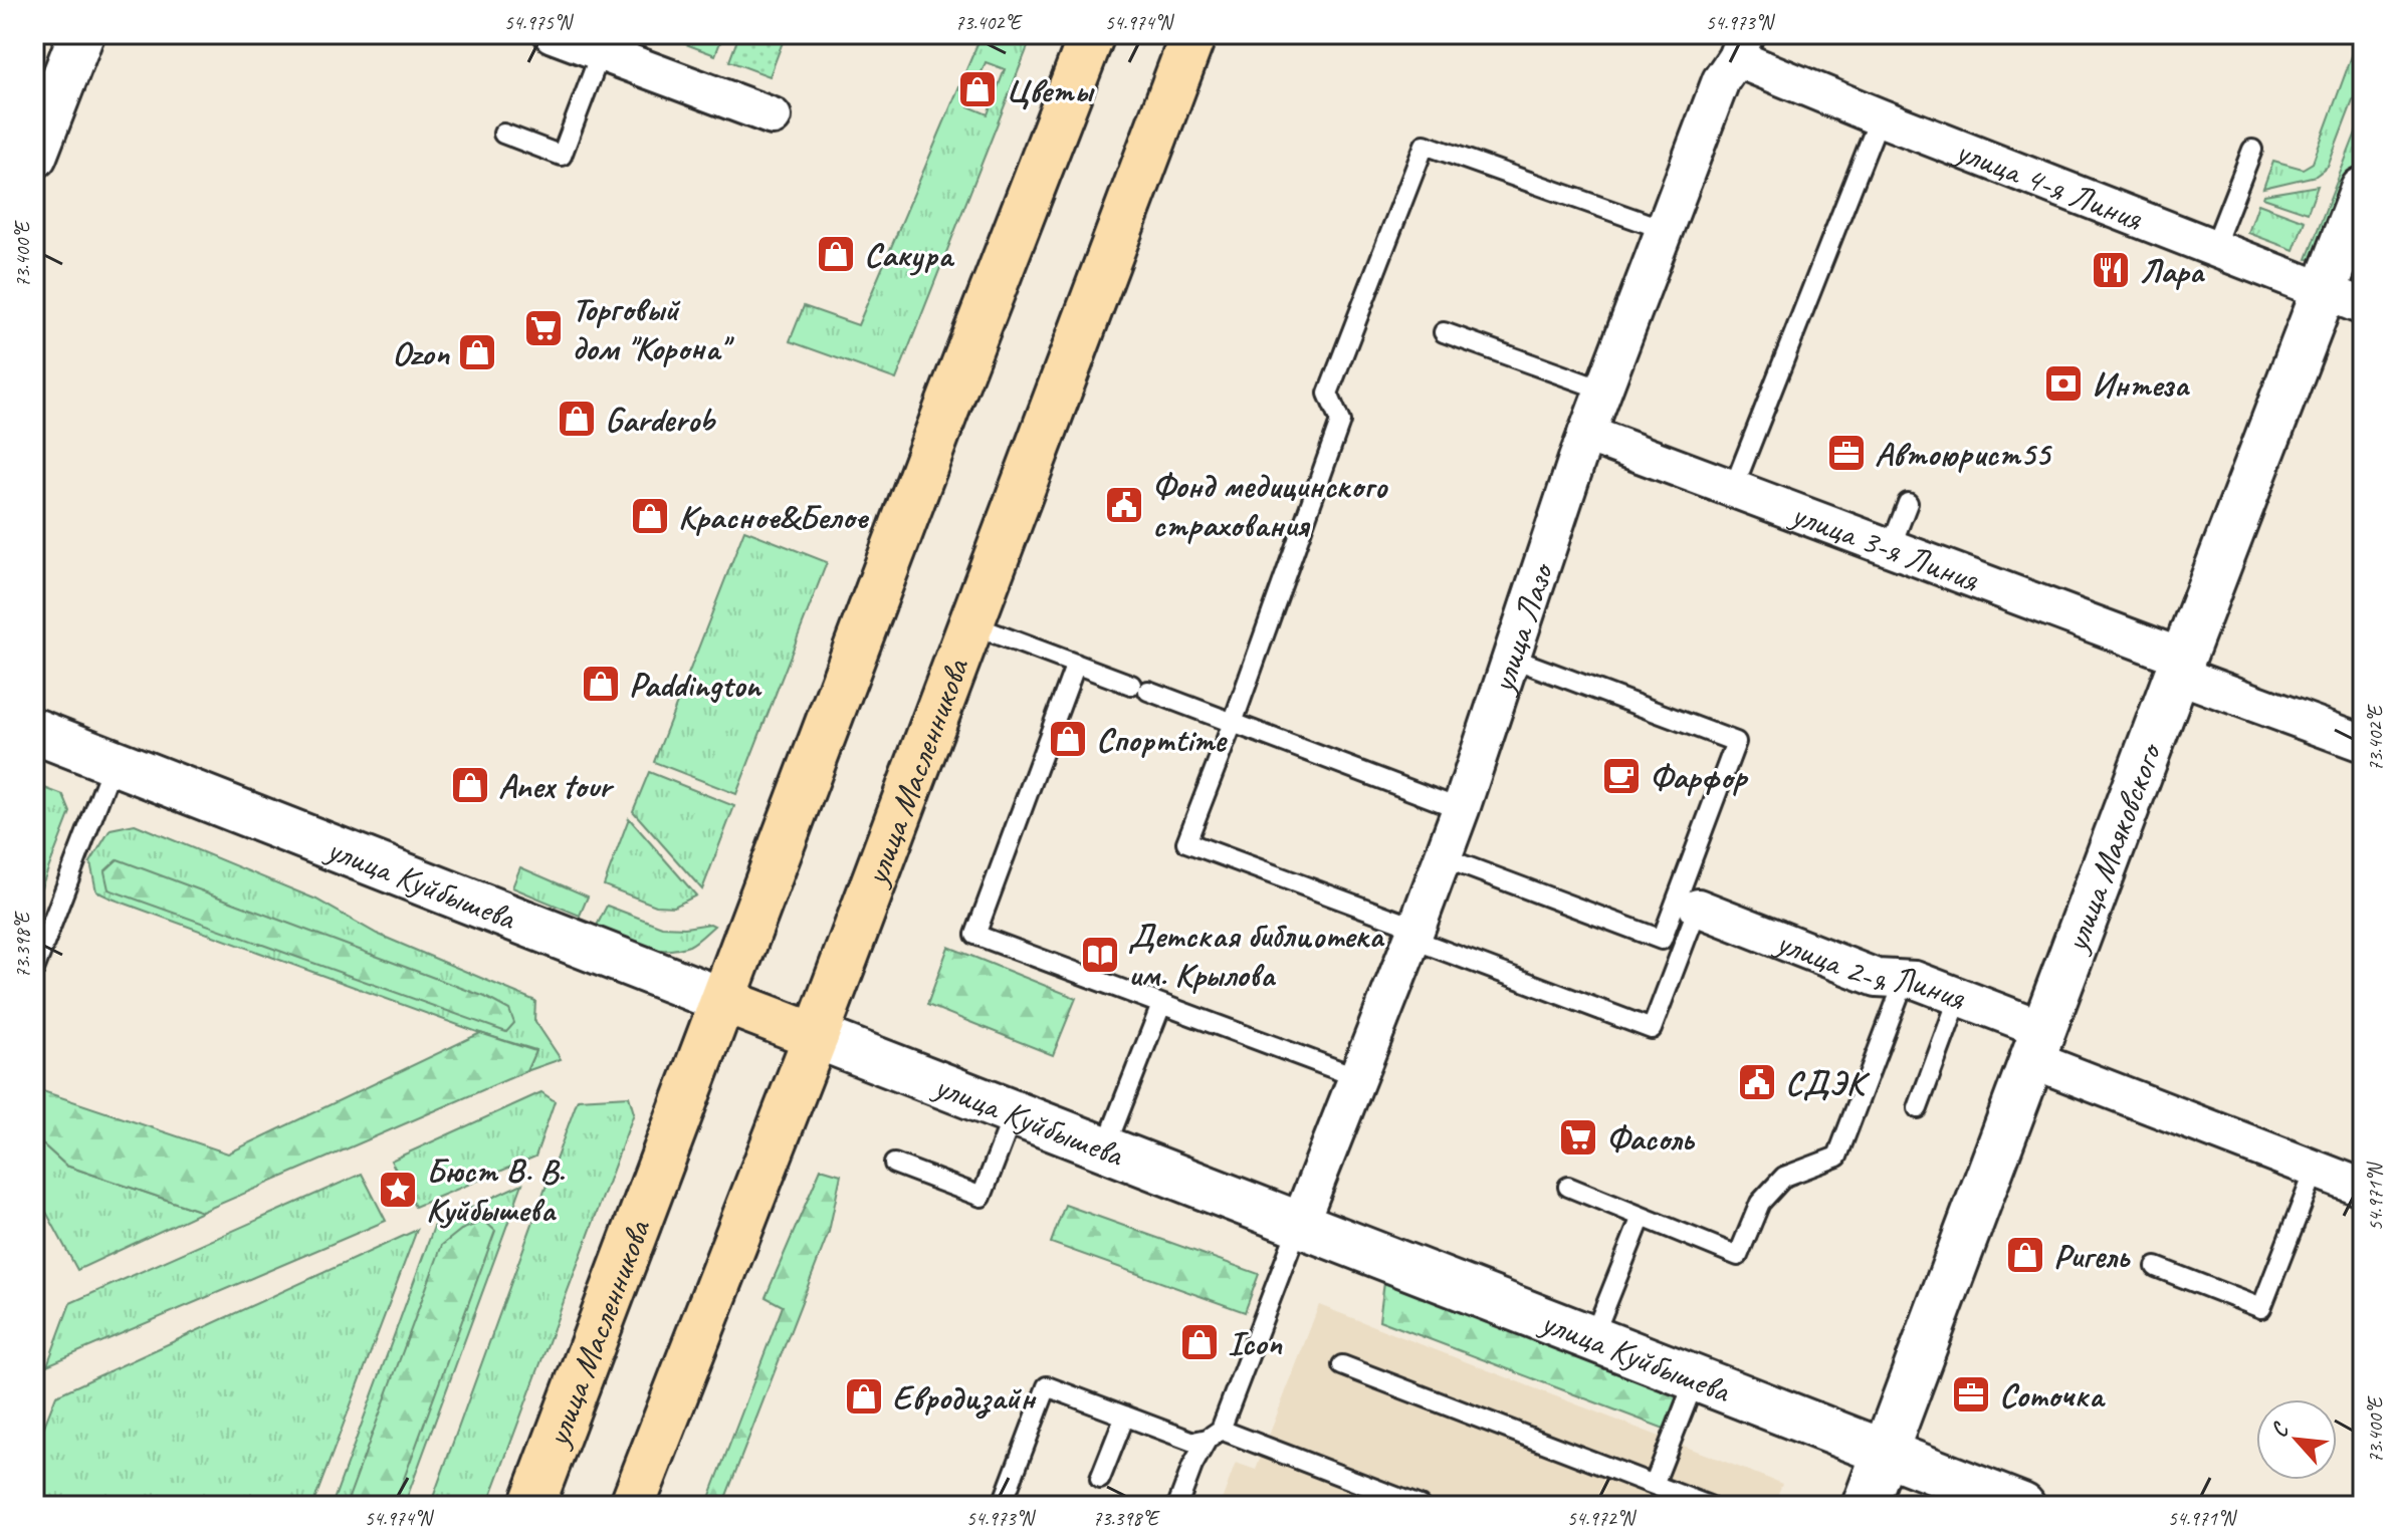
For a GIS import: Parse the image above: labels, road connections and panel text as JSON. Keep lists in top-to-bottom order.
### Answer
{
  "streets": {
    "main road": ["улица Масленникова", "улица Маяковского", "улица Куйбышева"],
    "street": [
      "улица 4-я Линия",
      "улица 3-я Линия",
      "улица Лазо",
      "улица 2-я Линия"
    ]
  },
  "crossings": [
    ["улица 4-я Линия", "улица Лазо"],
    ["улица 4-я Линия", "улица Маяковского"],
    ["улица 3-я Линия", "улица Лазо"],
    ["улица 3-я Линия", "улица Маяковского"],
    ["улица Лазо", "улица Куйбышева"],
    ["улица Масленникова", "улица Куйбышева"],
    ["улица Маяковского", "улица Куйбышева"],
    ["улица Маяковского", "улица 2-я Линия"]
  ],
  "places": {
    "shop": [
      "Цветы",
      "Сакура",
      "Ozon",
      "Garderob",
      "Красное&Белое",
      "Paddington",
      "Спортtime",
      "Anex tour",
      "Ригель",
      "Icon",
      "Евродизайн"
    ],
    "restaurant": ["Лара"],
    "supermarket": ["Торговый дом \"Корона\"", "Фасоль"],
    "bank": ["Интеза"],
    "office": ["Автоюрист55", "Соточка"],
    "public building": ["Фонд медицинского страхования", "СДЭК"],
    "cafe": ["Фарфор"],
    "library": ["Детская библиотека им. Крылова"],
    "place": ["Бюст В. В. Куйбышева"]
  },
  "north": "top left",
  "coordinates": [
    "54.975°N",
    "73.402°E",
    "54.974°N",
    "54.973°N",
    "73.400°E",
    "73.398°E",
    "54.971°N",
    "54.972°N"
  ]
}
